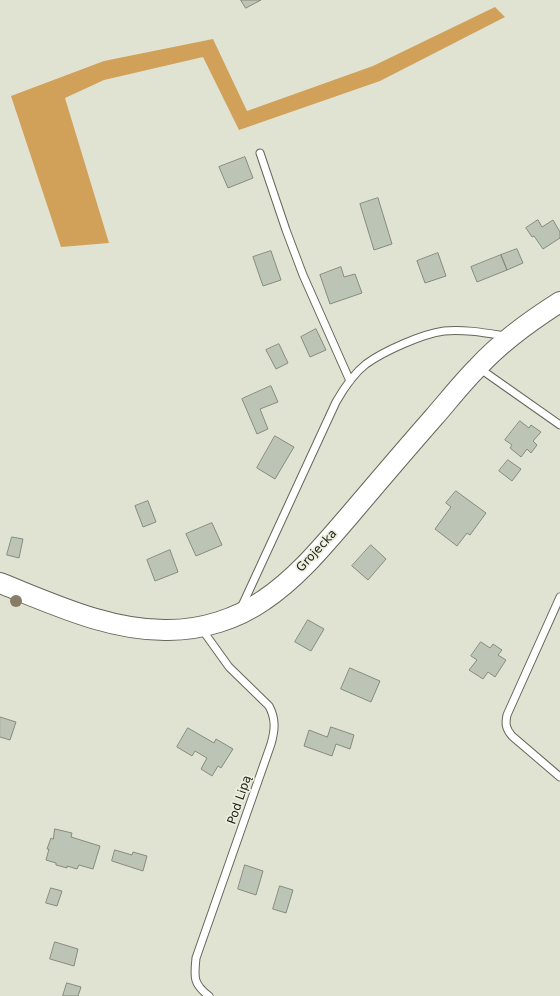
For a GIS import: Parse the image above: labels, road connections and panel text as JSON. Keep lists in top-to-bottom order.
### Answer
{
  "streets": {
    "street": ["Grojecka"],
    "lane": ["Pod Lipą"]
  },
  "crossings": [
    ["Grojecka", "Pod Lipą"]
  ]
}
